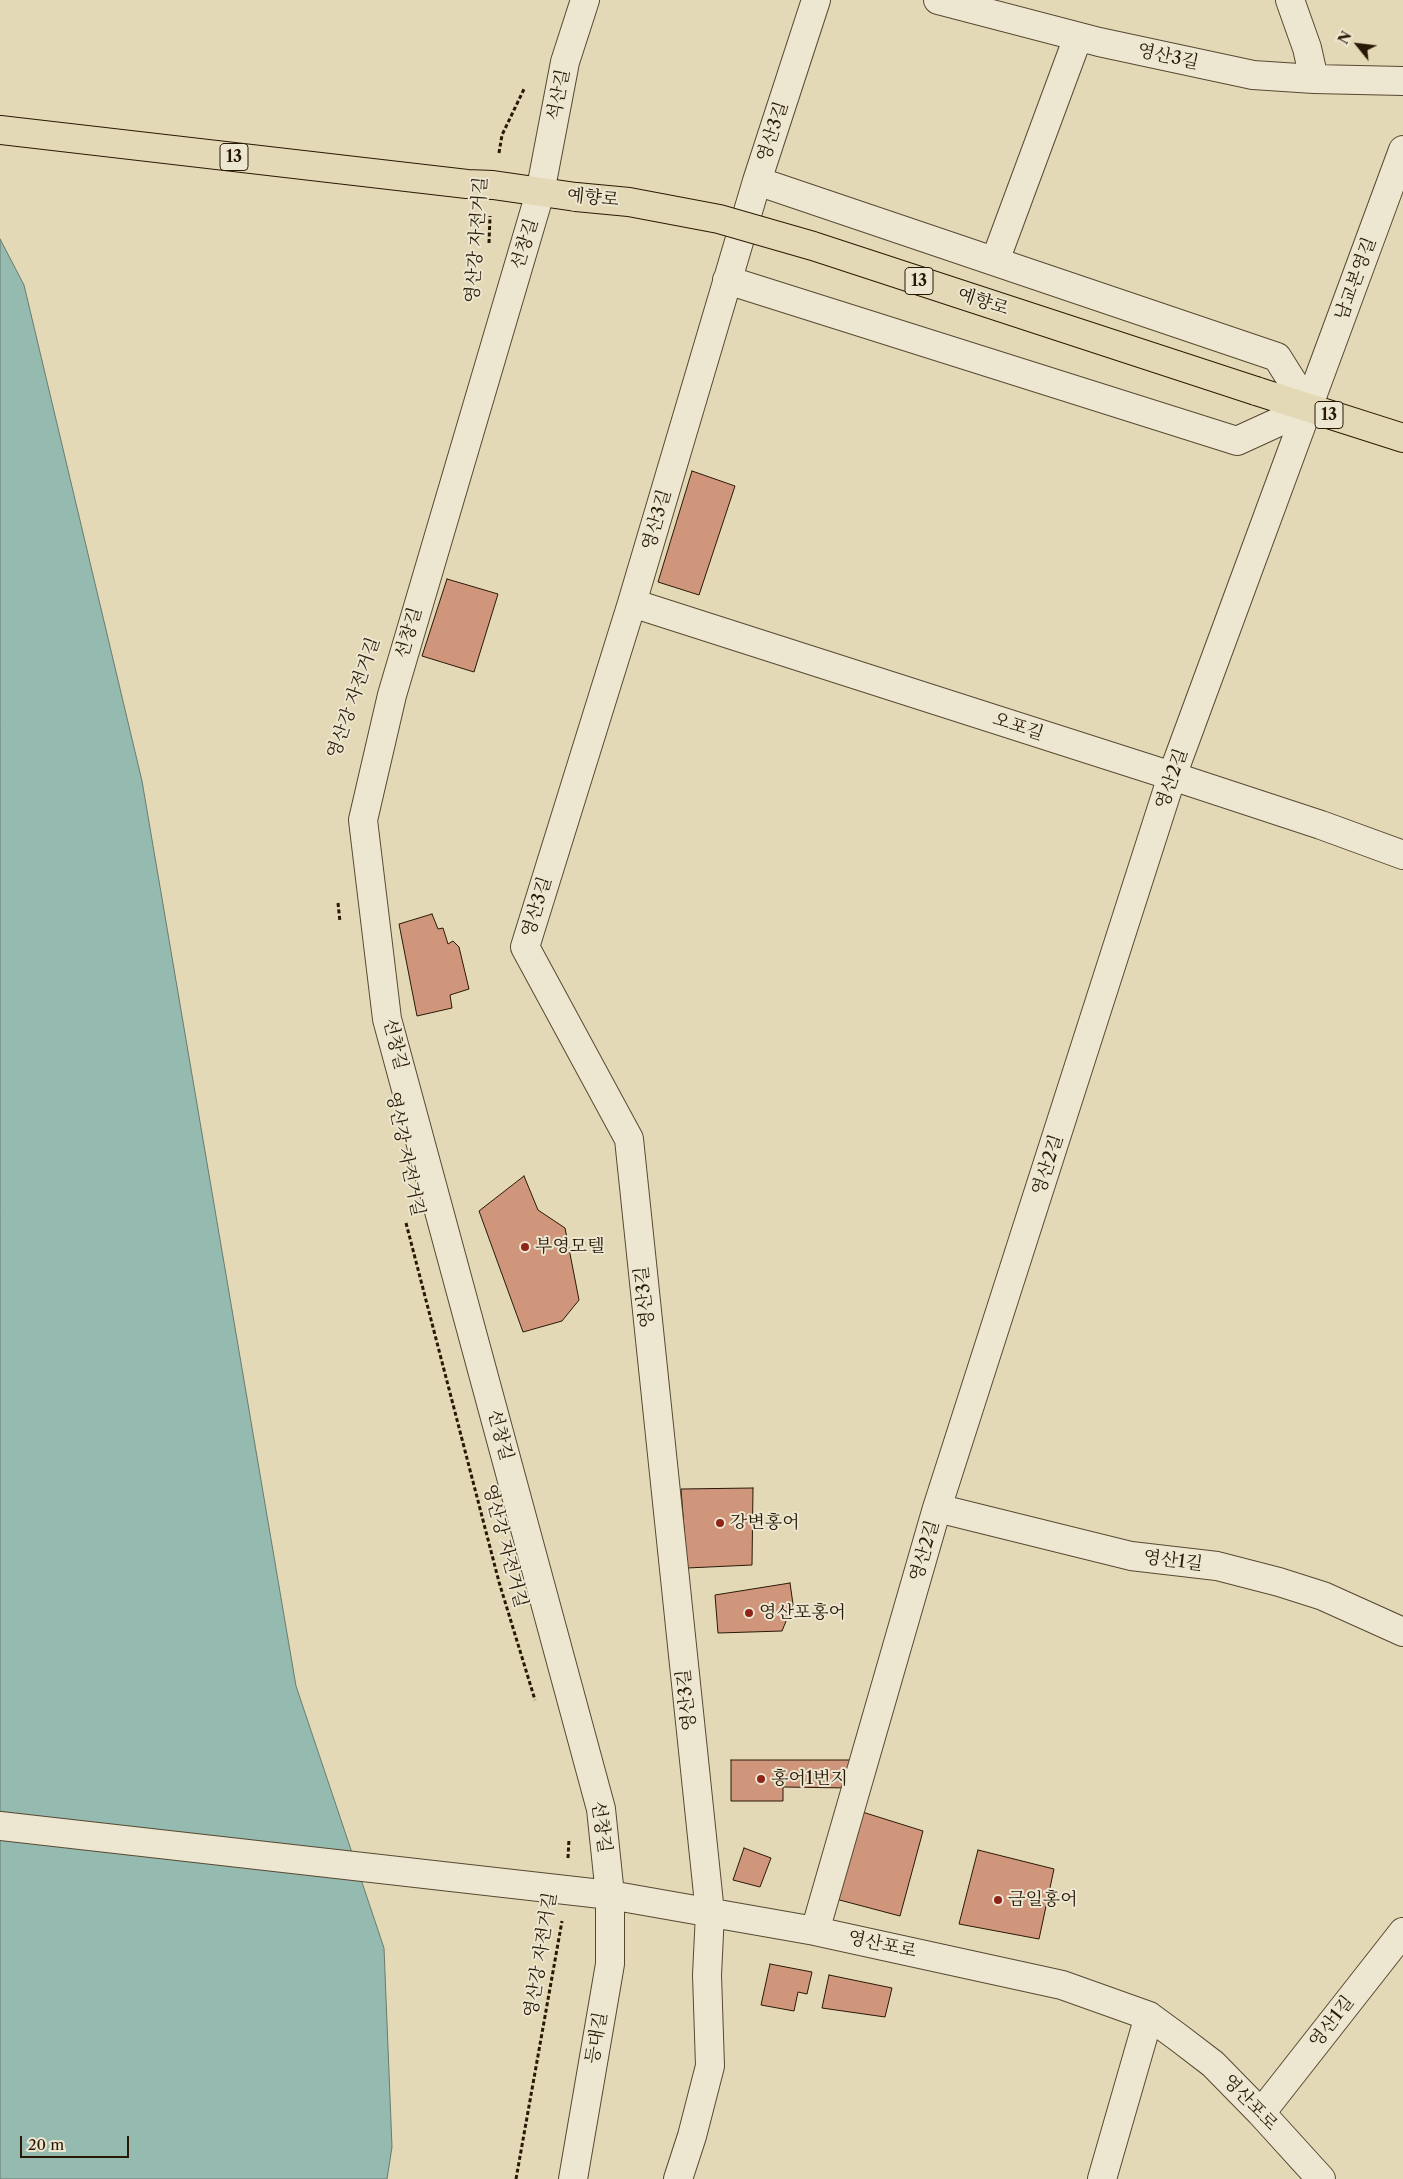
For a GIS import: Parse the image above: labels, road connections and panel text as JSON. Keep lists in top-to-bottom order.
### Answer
{
  "streets": {
    "main road": ["13", "예향로"],
    "street": [
      "영산3길",
      "석산길",
      "선창길",
      "남교본영길",
      "오포길",
      "영산2길",
      "영산1길",
      "영산포로",
      "등대길"
    ],
    "path": ["영산강 자전거길"]
  },
  "crossings": [
    ["영산3길", "오포길"],
    ["영산3길", "영산포로"],
    ["석산길", "예향로"],
    ["석산길", "선창길"],
    ["13", "예향로"],
    ["13", "영산강 자전거길"],
    ["예향로", "영산강 자전거길"],
    ["예향로", "선창길"],
    ["예향로", "남교본영길"],
    ["예향로", "영산2길"],
    ["영산강 자전거길", "영산포로"],
    ["선창길", "영산포로"],
    ["선창길", "등대길"],
    ["남교본영길", "영산2길"],
    ["오포길", "영산2길"],
    ["영산2길", "영산1길"],
    ["영산2길", "영산포로"],
    ["영산1길", "영산포로"],
    ["영산포로", "등대길"]
  ],
  "places": [
    "부영모텔",
    "강변홍어",
    "영산포홍어",
    "홍어1번지",
    "금일홍어"
  ],
  "scale_bar": "20 m",
  "north": "top left"
}
